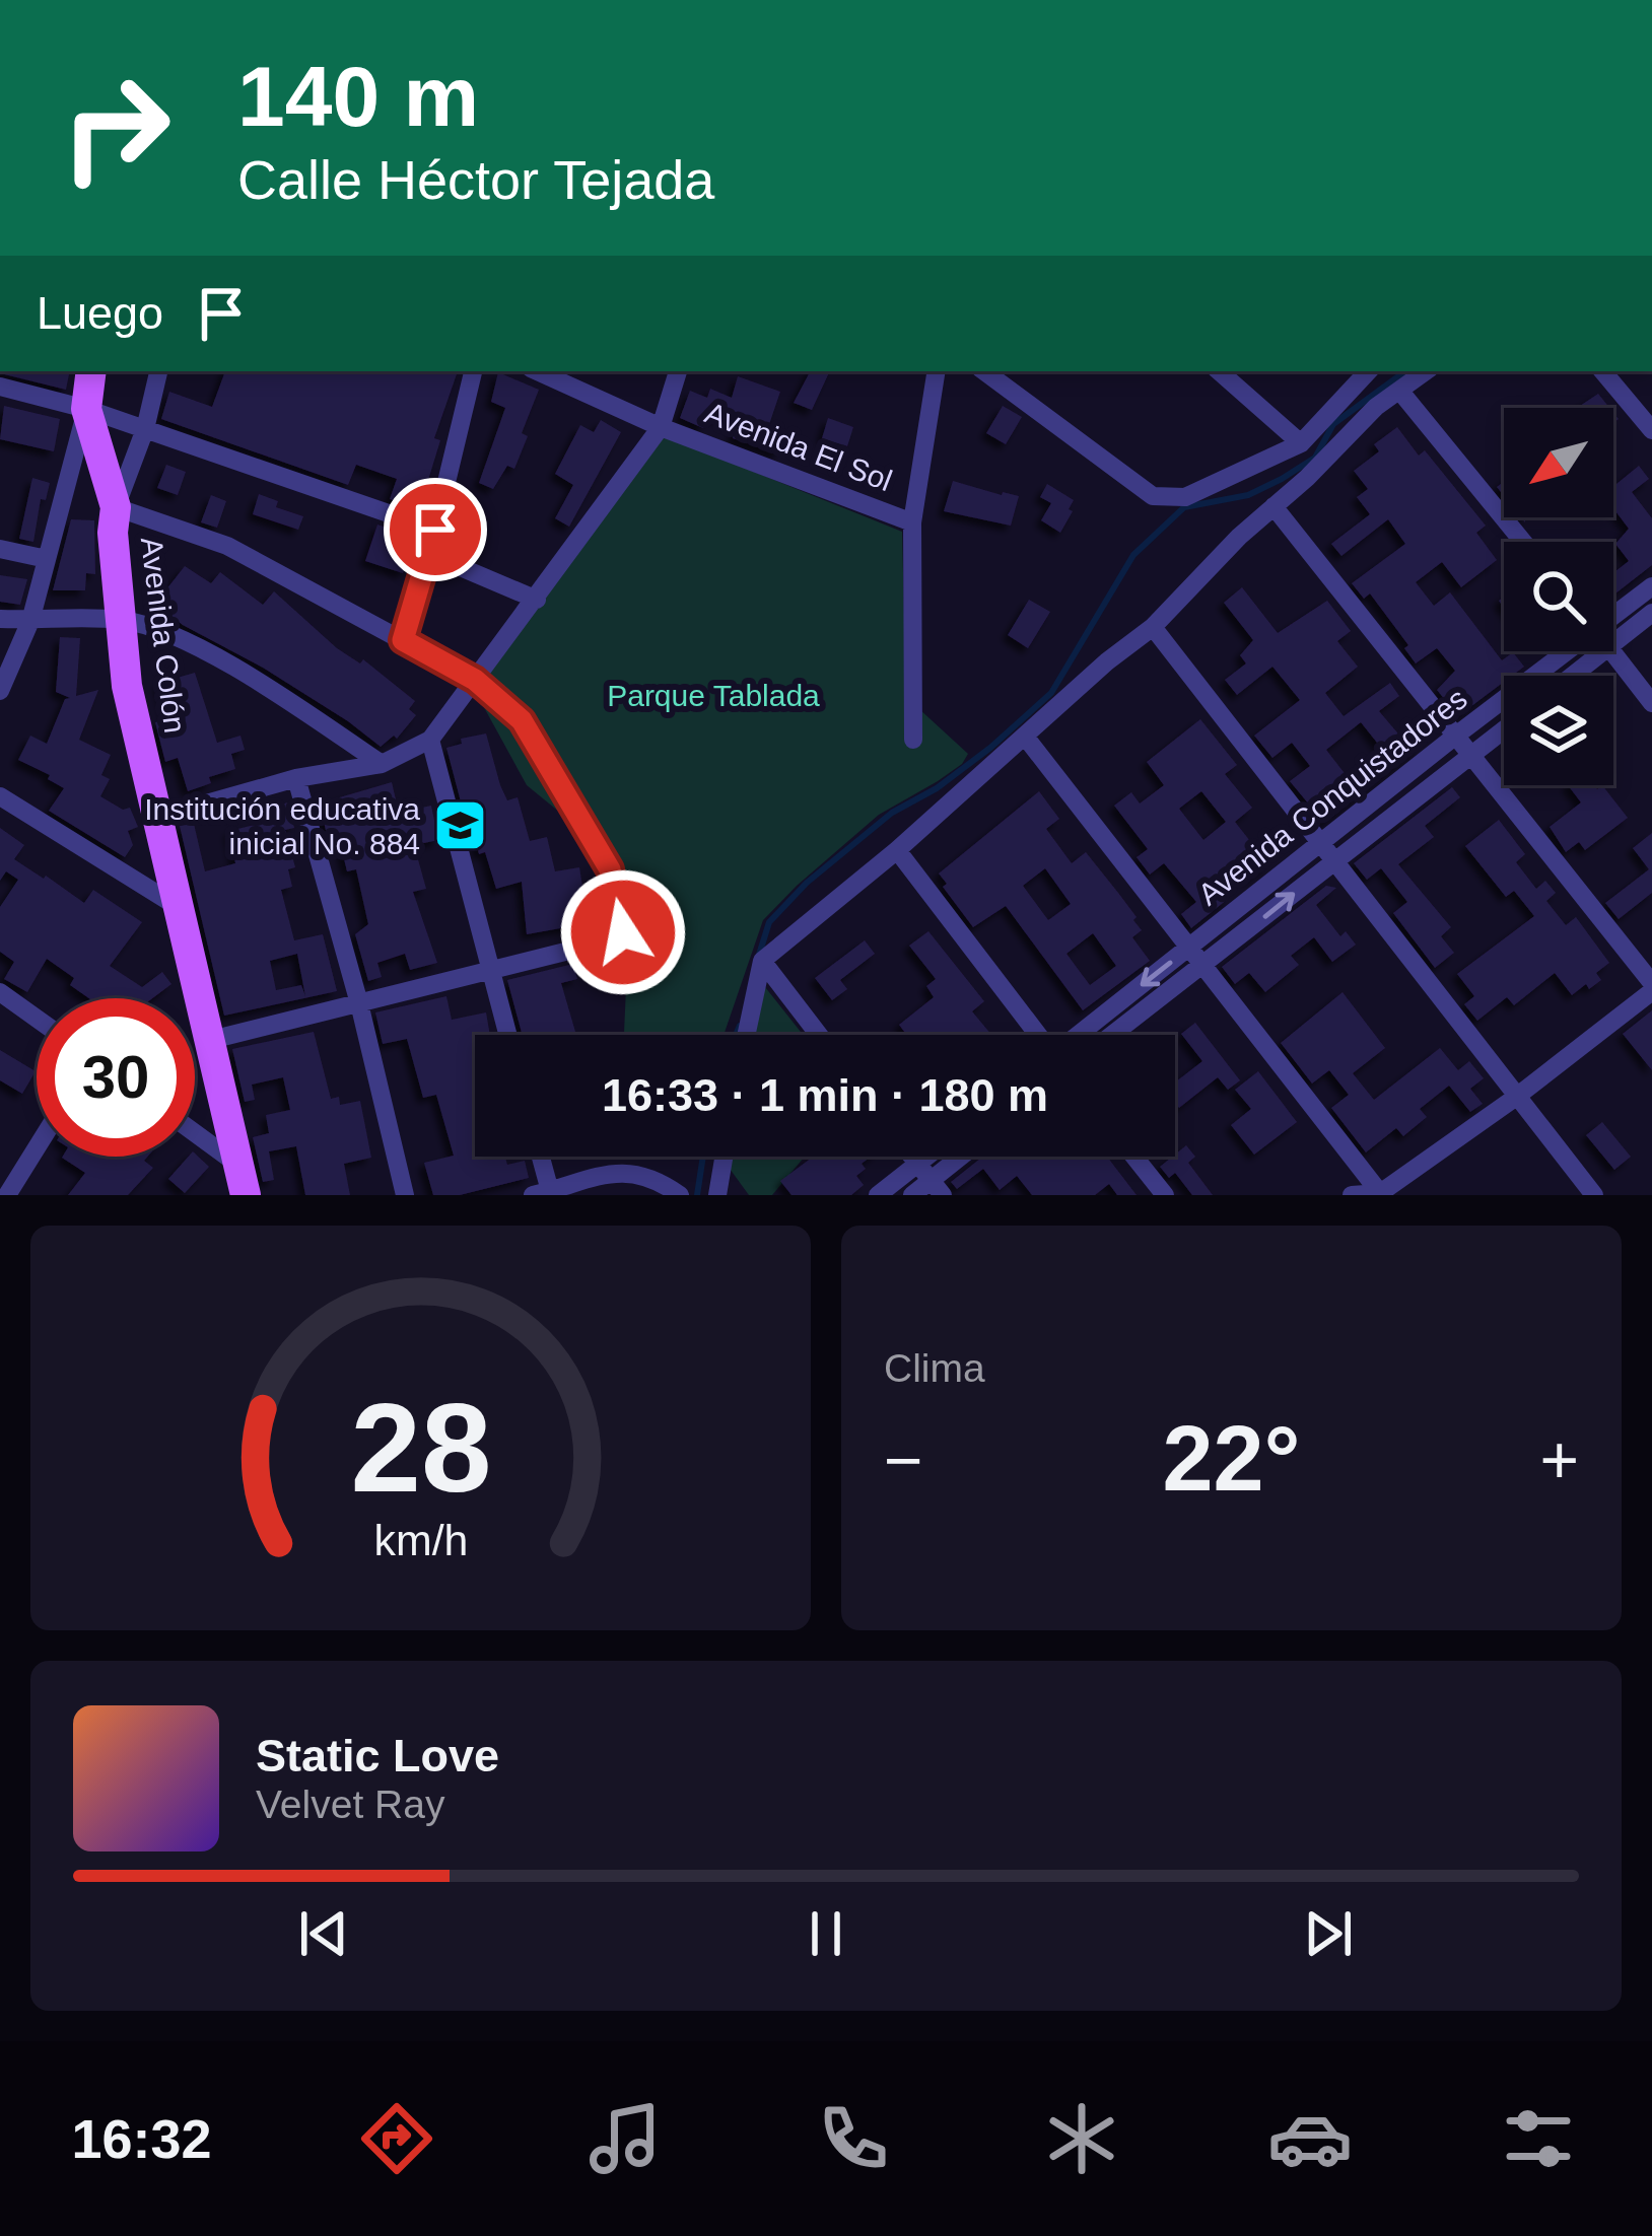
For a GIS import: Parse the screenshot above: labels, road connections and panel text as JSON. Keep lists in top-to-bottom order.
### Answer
{
  "streets": {
    "main road": ["Avenida Colón"],
    "street": ["Avenida El Sol", "Avenida Conquistadores"]
  },
  "parks": ["Parque Tablada"],
  "places": {
    "school or university": ["Institución educativa inicial No. 884"]
  },
  "north": "bottom left",
  "page": {
    "turn": ["140 m", "Calle Héctor Tejada"],
    "then": "Luego",
    "limit": "30",
    "trip": "16:33 · 1 min · 180 m",
    "tile": "Clima",
    "heat": ["−", "22°", "+"],
    "song": ["Static Love", "Velvet Ray"],
    "tabs": "16:32",
    "gauge": ["28", "km/h"]
  }
}
